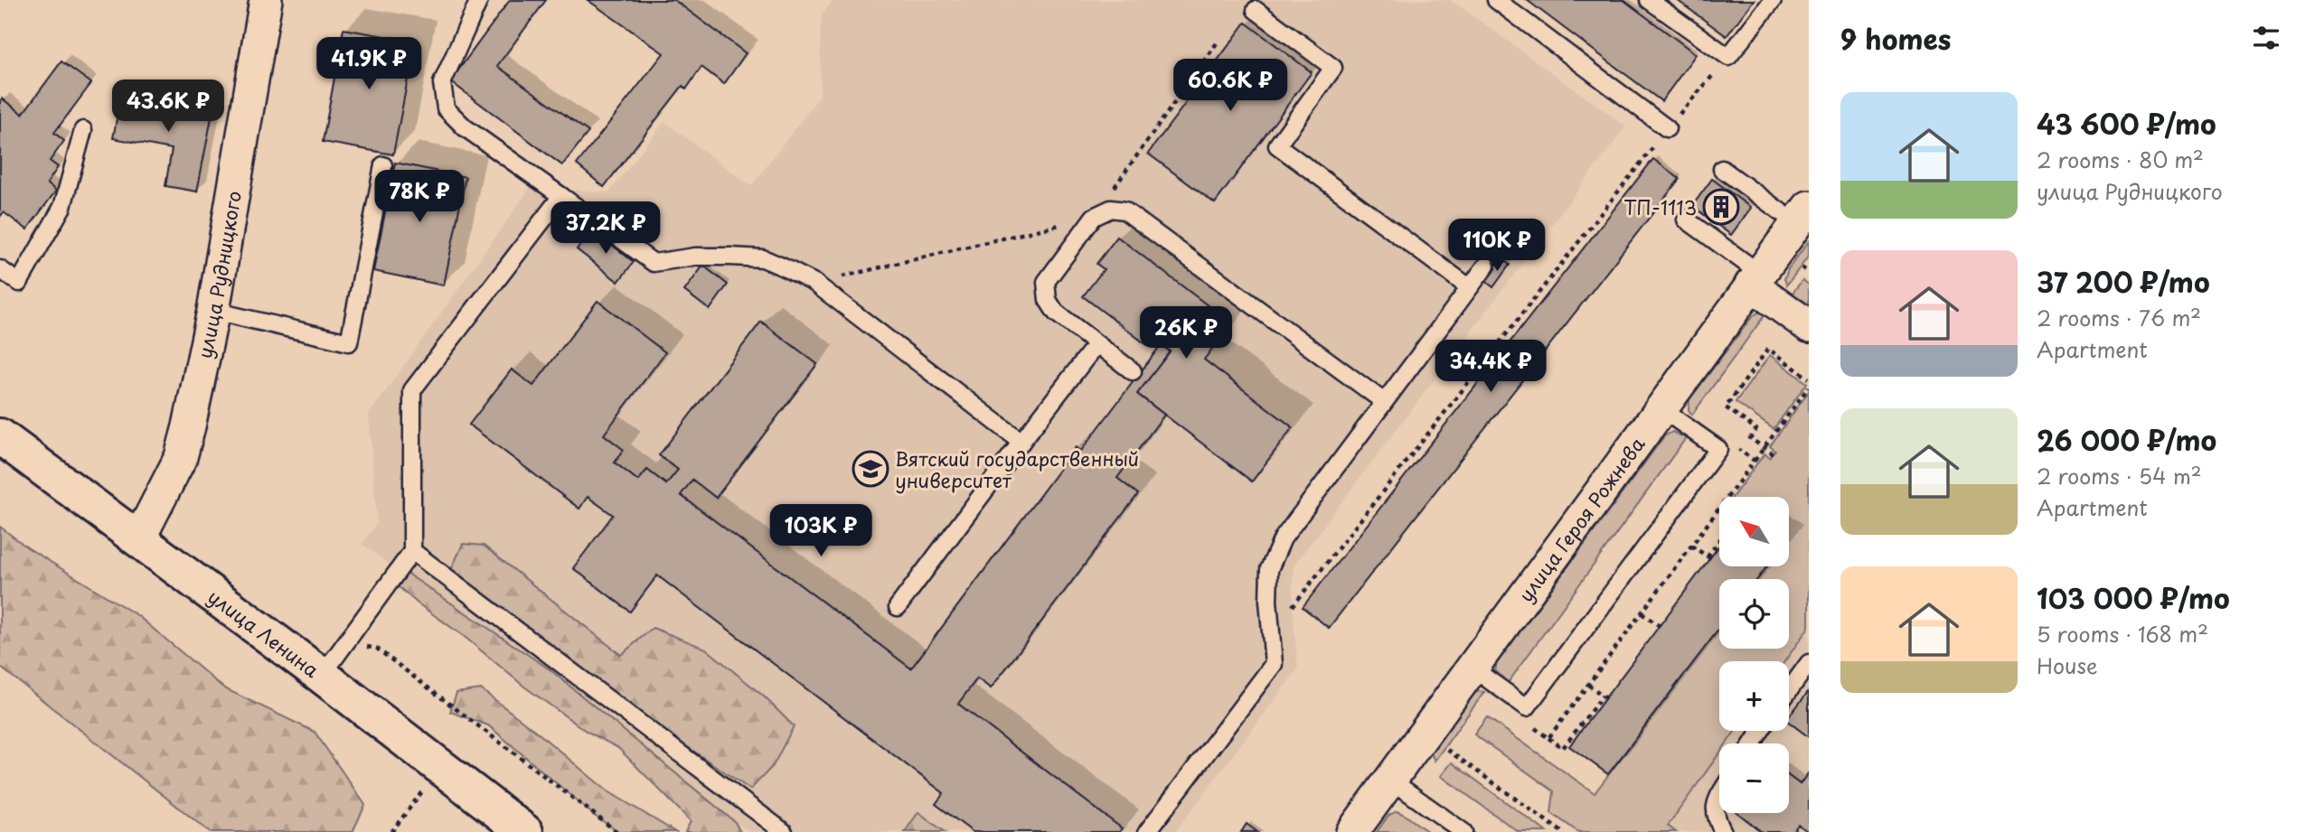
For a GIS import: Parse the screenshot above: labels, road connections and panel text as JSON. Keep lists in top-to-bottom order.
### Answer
{
  "streets": {
    "main road": ["улица Ленина"],
    "street": ["улица Рудницкого", "улица Героя Рожнева"]
  },
  "crossings": [
    ["улица Рудницкого", "улица Ленина"]
  ],
  "places": {
    "building": ["ТП-1113"],
    "school or university": ["Вятский государственный университет"]
  },
  "north": "top left",
  "page": {
    "heading": "9 homes",
    "price": [
      "41.9K ₽",
      "60.6K ₽",
      "43.6K ₽",
      "78K ₽",
      "37.2K ₽",
      "110K ₽",
      "26K ₽",
      "34.4K ₽",
      "103K ₽"
    ],
    "list": [
      {
        "name": "43 600 ₽/mo",
        "note": "2 rooms · 80 m² · улица Рудницкого"
      },
      {
        "name": "37 200 ₽/mo",
        "note": "2 rooms · 76 m² · Apartment"
      },
      {
        "name": "26 000 ₽/mo",
        "note": "2 rooms · 54 m² · Apartment"
      },
      {
        "name": "103 000 ₽/mo",
        "note": "5 rooms · 168 m² · House"
      }
    ],
    "map_buttons": ["+", "−"]
  }
}
